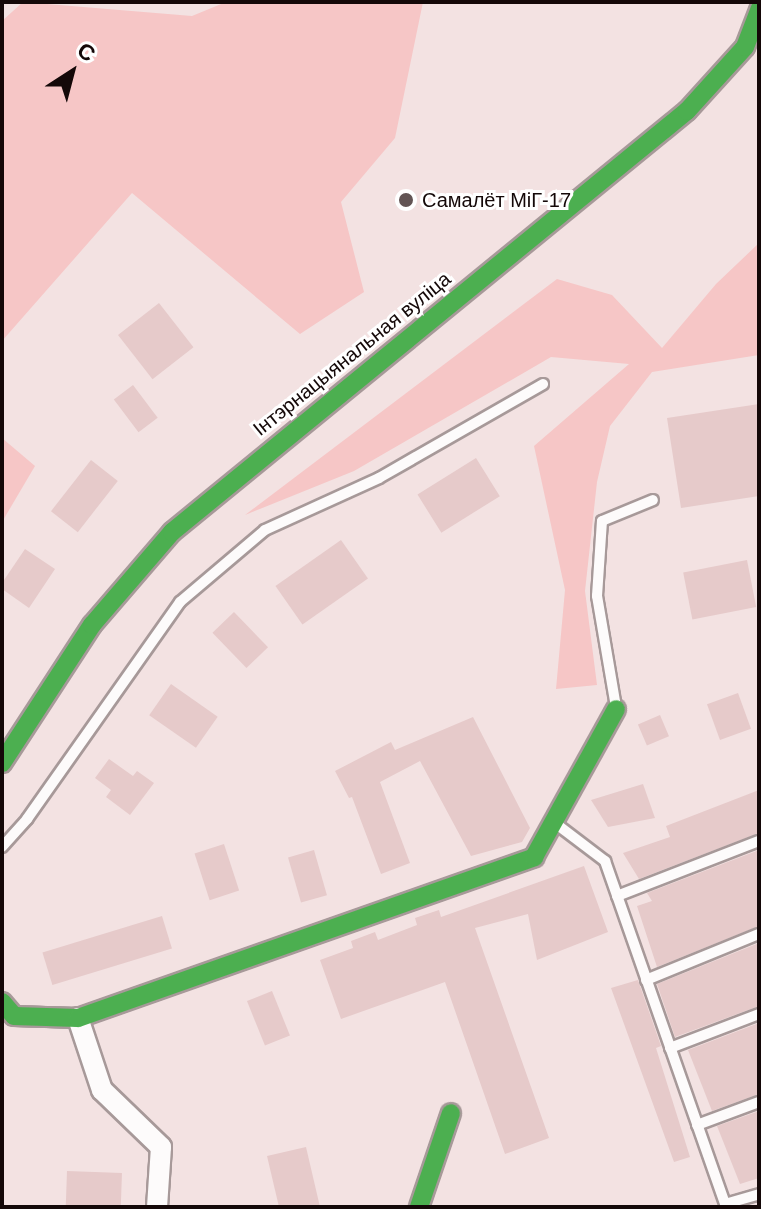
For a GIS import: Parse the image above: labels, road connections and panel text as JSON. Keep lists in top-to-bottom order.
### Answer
{
  "streets": {
    "main road": ["Інтэрнацыянальная вуліца"]
  },
  "places": ["Самалёт МіГ-17"],
  "north": "top right"
}
